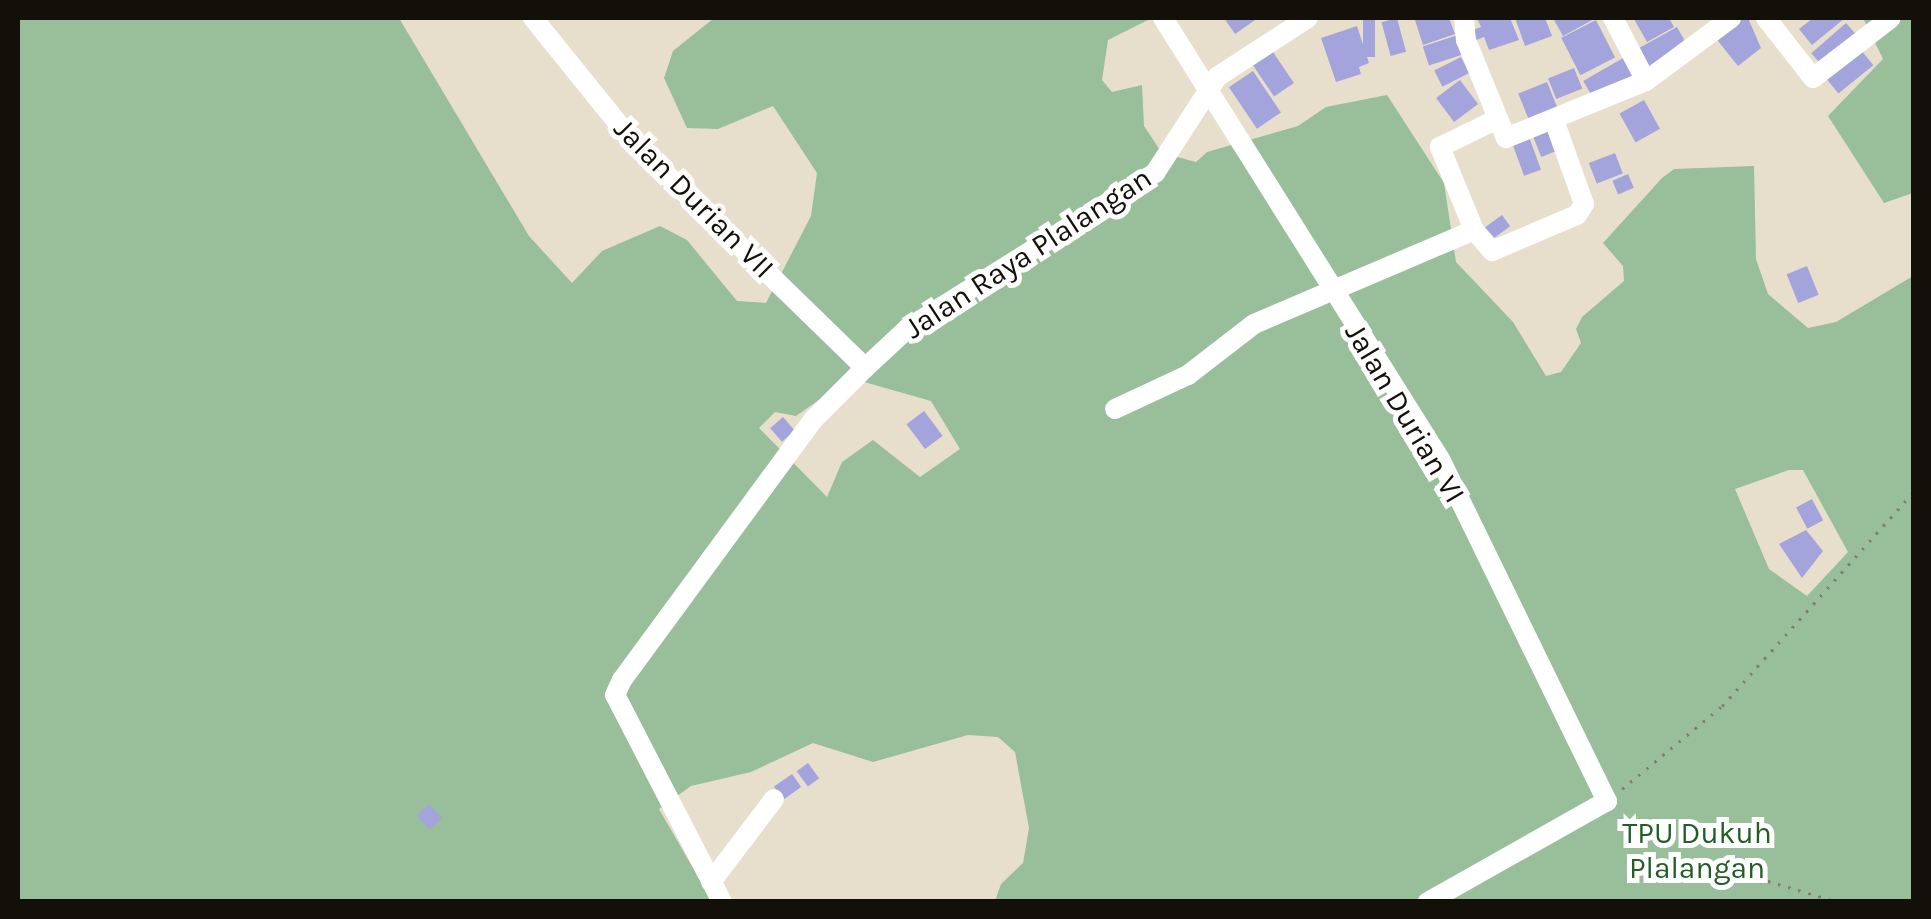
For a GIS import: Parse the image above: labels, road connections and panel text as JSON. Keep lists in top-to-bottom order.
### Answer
{
  "streets": {
    "street": ["Jalan Durian VII", "Jalan Raya Plalangan", "Jalan Durian VI"]
  },
  "crossings": [
    ["Jalan Durian VII", "Jalan Raya Plalangan"],
    ["Jalan Raya Plalangan", "Jalan Durian VI"]
  ],
  "parks": ["TPU Dukuh Plalangan"]
}
